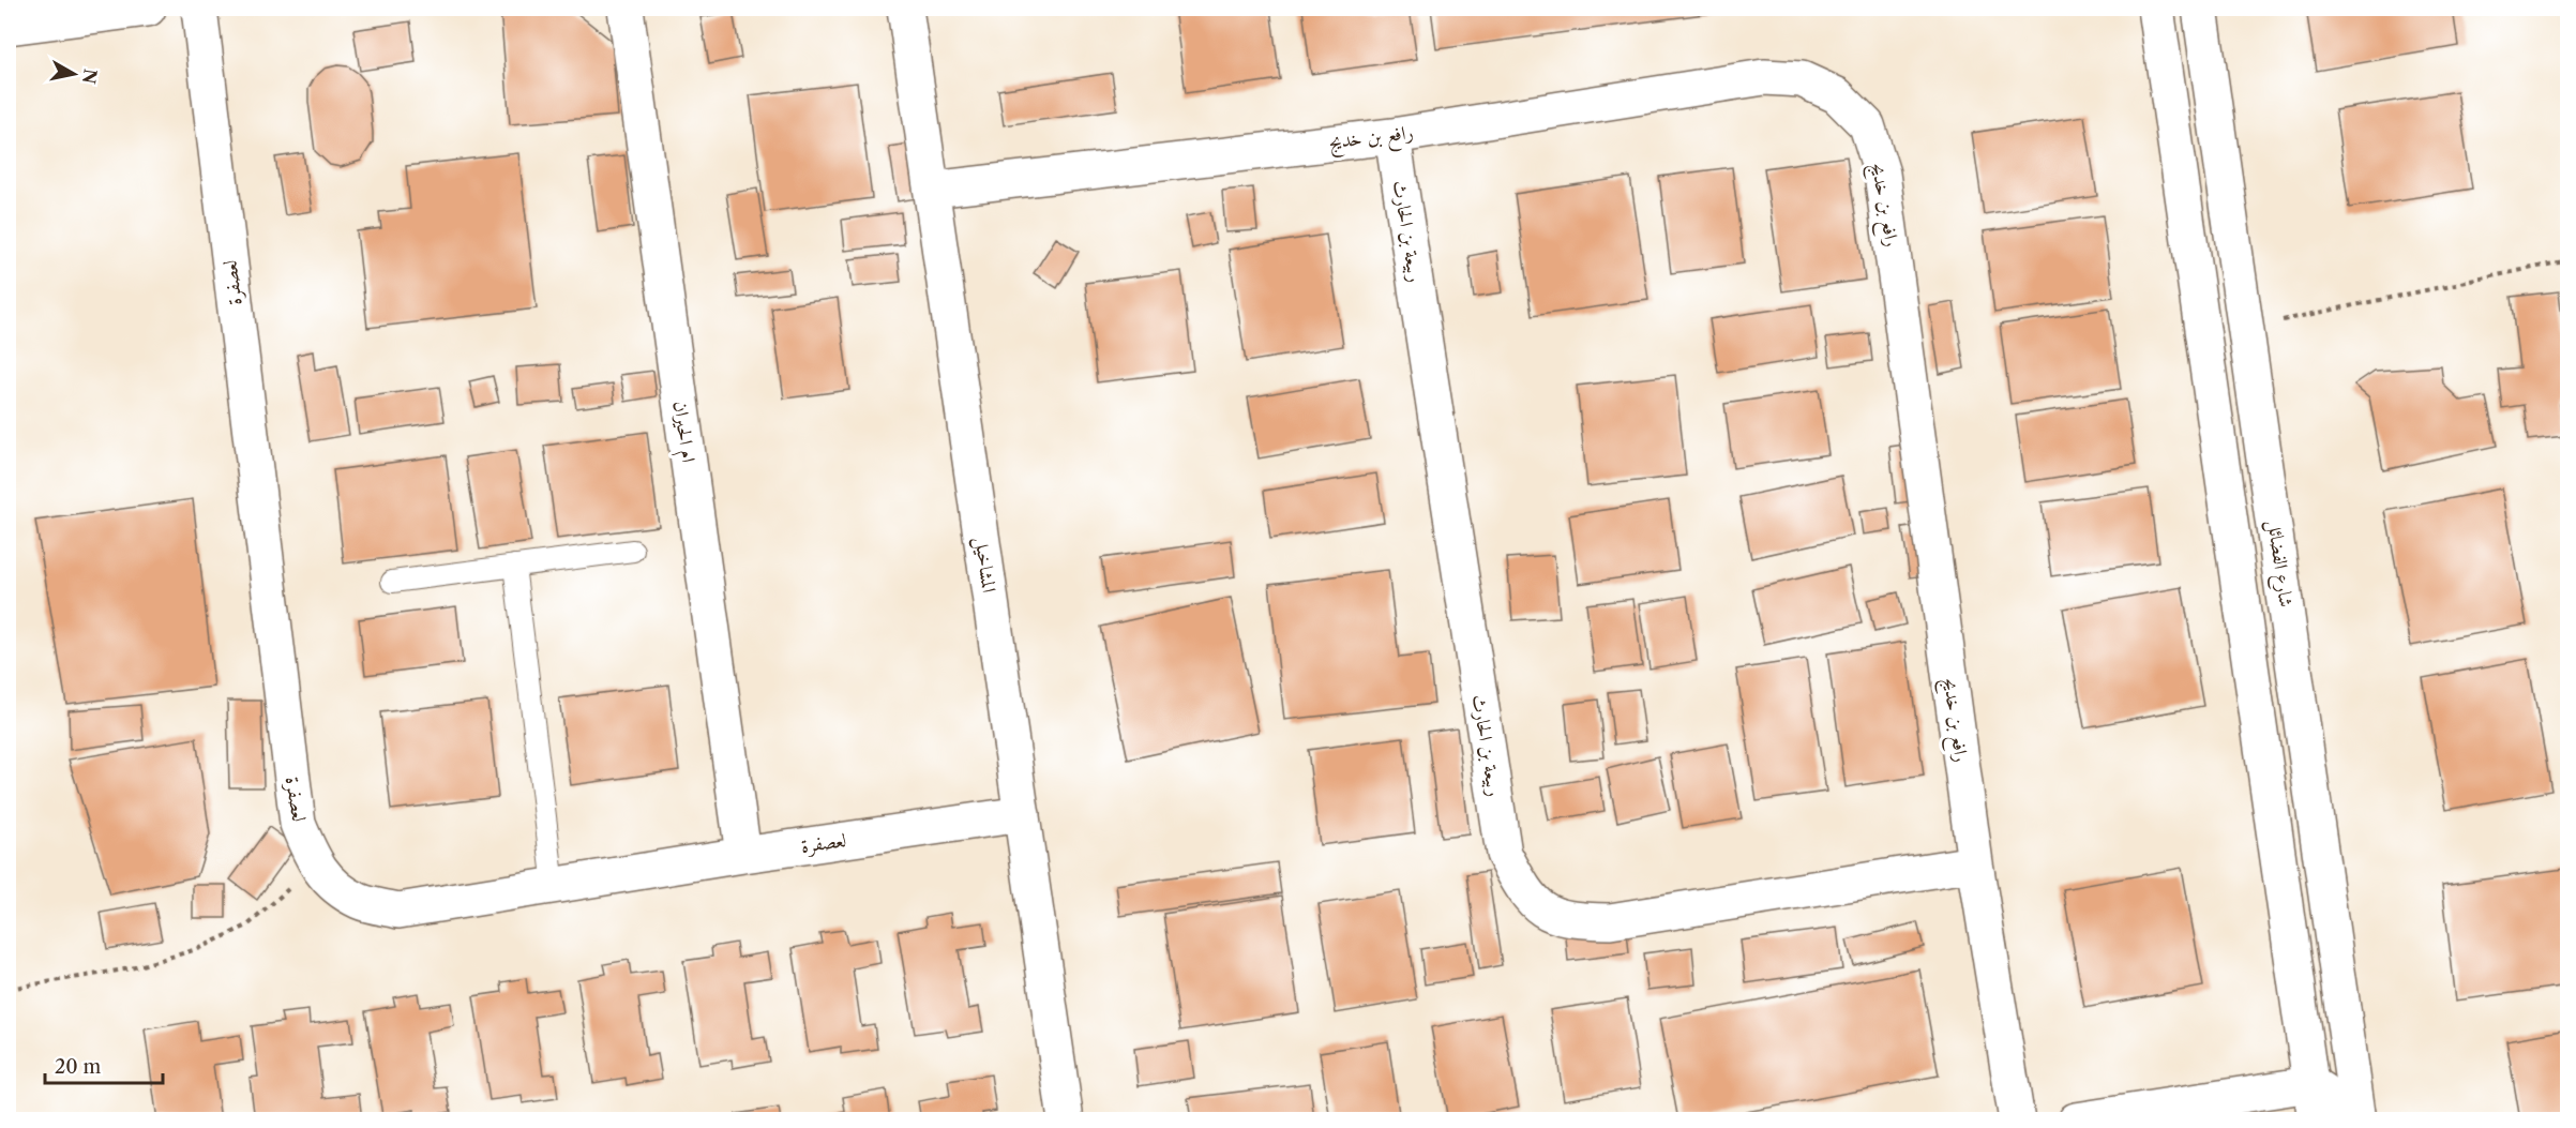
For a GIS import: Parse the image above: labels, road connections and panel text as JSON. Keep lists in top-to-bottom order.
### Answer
{
  "streets": {
    "street": [
      "رافع بن خديج",
      "ربيعة بن الحارث",
      "لعصفرة",
      "ام الحيران",
      "شارع الفضائل",
      "المشاخيل"
    ]
  },
  "crossings": [
    ["رافع بن خديج", "ربيعة بن الحارث"],
    ["رافع بن خديج", "المشاخيل"],
    ["لعصفرة", "ام الحيران"],
    ["لعصفرة", "المشاخيل"]
  ],
  "scale_bar": "20 m",
  "north": "right"
}
